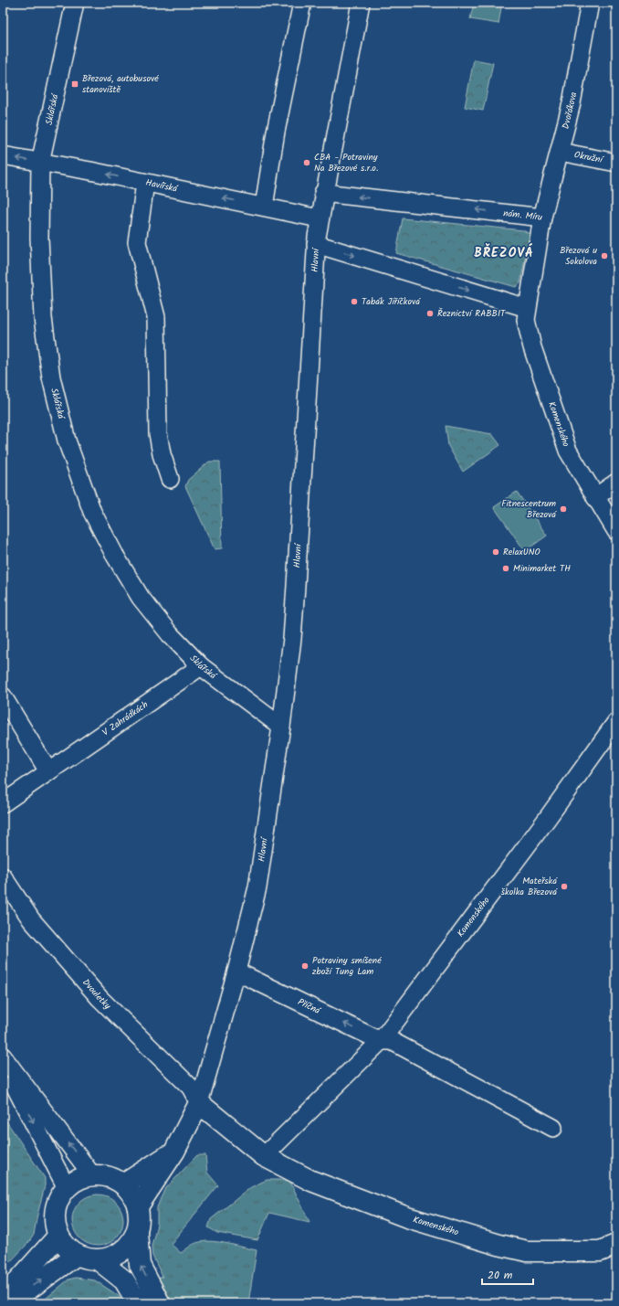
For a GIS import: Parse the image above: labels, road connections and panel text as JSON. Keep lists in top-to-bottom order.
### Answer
{
  "streets": {
    "main road": ["Komenského"],
    "street": [
      "Sklářská",
      "Dvořákova",
      "Okružní",
      "Havířská",
      "nám. Míru",
      "Hlavní",
      "V Zahrádkách",
      "Dvouletky",
      "Příčná"
    ]
  },
  "crossings": [
    ["Sklářská", "Havířská"],
    ["Sklářská", "Hlavní"],
    ["Sklářská", "V Zahrádkách"],
    ["Dvořákova", "Okružní"],
    ["Dvořákova", "nám. Míru"],
    ["Havířská", "Hlavní"],
    ["nám. Míru", "Hlavní"],
    ["nám. Míru", "Komenského"],
    ["Hlavní", "Komenského"],
    ["Hlavní", "Dvouletky"],
    ["Hlavní", "Příčná"],
    ["Komenského", "Dvouletky"],
    ["Komenského", "Příčná"]
  ],
  "one_way": ["Havířská", "Příčná"],
  "districts": ["BŘEZOVÁ"],
  "places": {
    "transit": ["Březová, autobusové stanoviště"],
    "other": [
      "CBA - Potraviny Na Březové s.r.o.",
      "Březová u Sokolova",
      "Tabák Jiříčková",
      "Řeznictví RABBIT",
      "Fitnescentrum Březová",
      "RelaxUNO",
      "Minimarket TH",
      "Mateřská školka Březová",
      "Potraviny smíšené zboží Tung Lam"
    ]
  },
  "scale_bar": "20 m"
}
